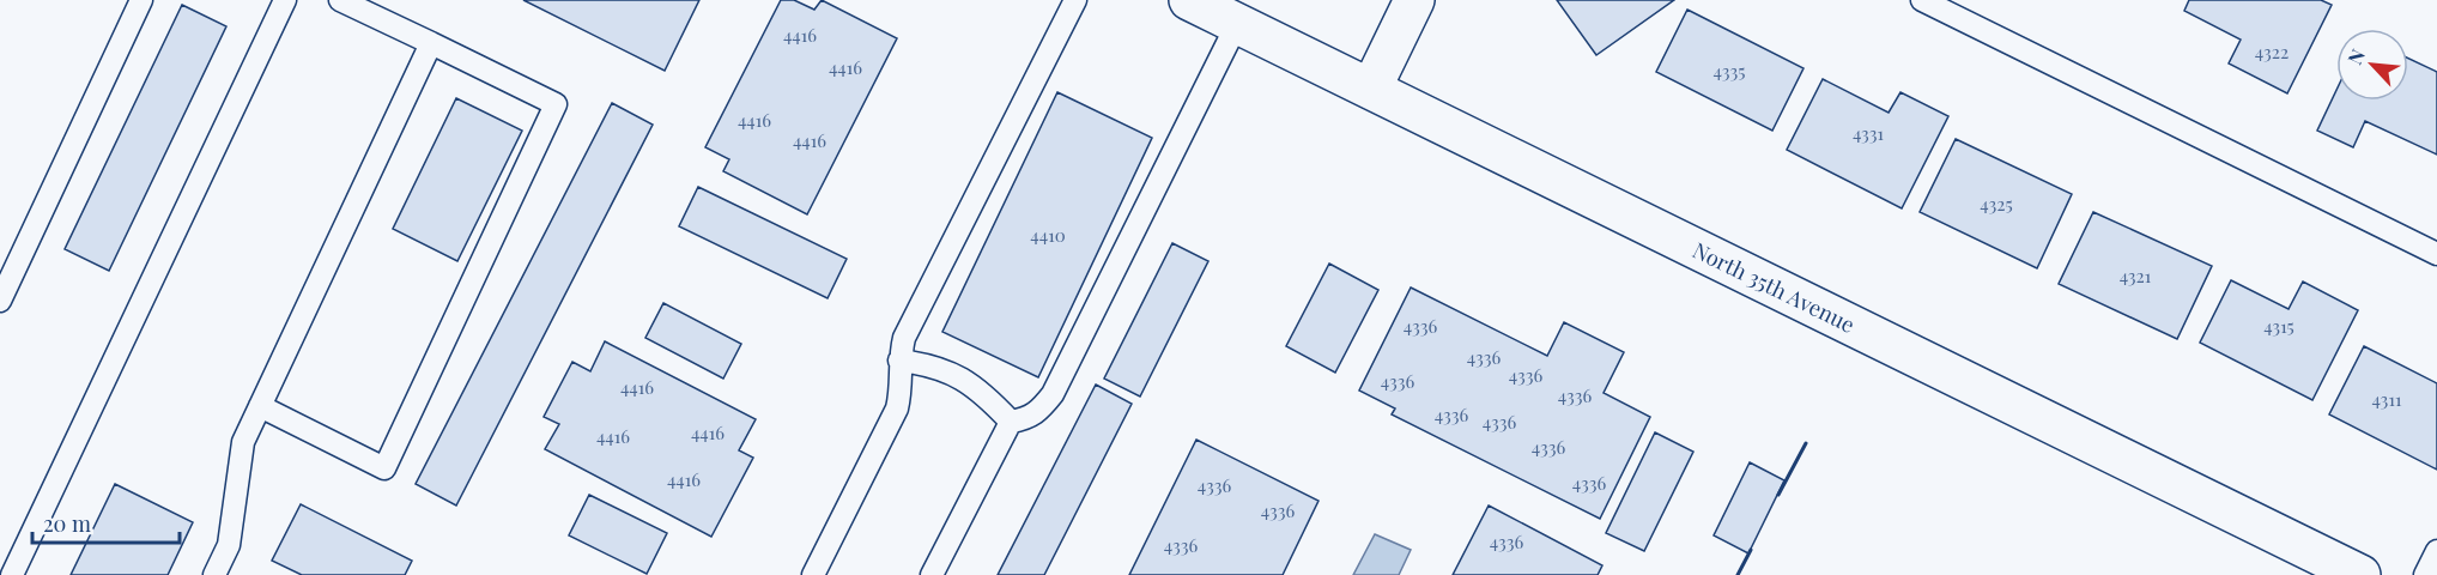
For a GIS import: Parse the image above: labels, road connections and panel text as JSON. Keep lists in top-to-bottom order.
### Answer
{
  "streets": {
    "main road": ["North 35th Avenue"]
  },
  "house_numbers": [
    "4416",
    "4322",
    "4416",
    "4335",
    "4416",
    "4331",
    "4416",
    "4325",
    "4410",
    "4321",
    "4336",
    "4315",
    "4336",
    "4336",
    "4336",
    "4416",
    "4336",
    "4311",
    "4336",
    "4336",
    "4416",
    "4416",
    "4336",
    "4416",
    "4336",
    "4336",
    "4336",
    "4336",
    "4336"
  ],
  "scale_bar": "20 m",
  "north": "top left"
}
